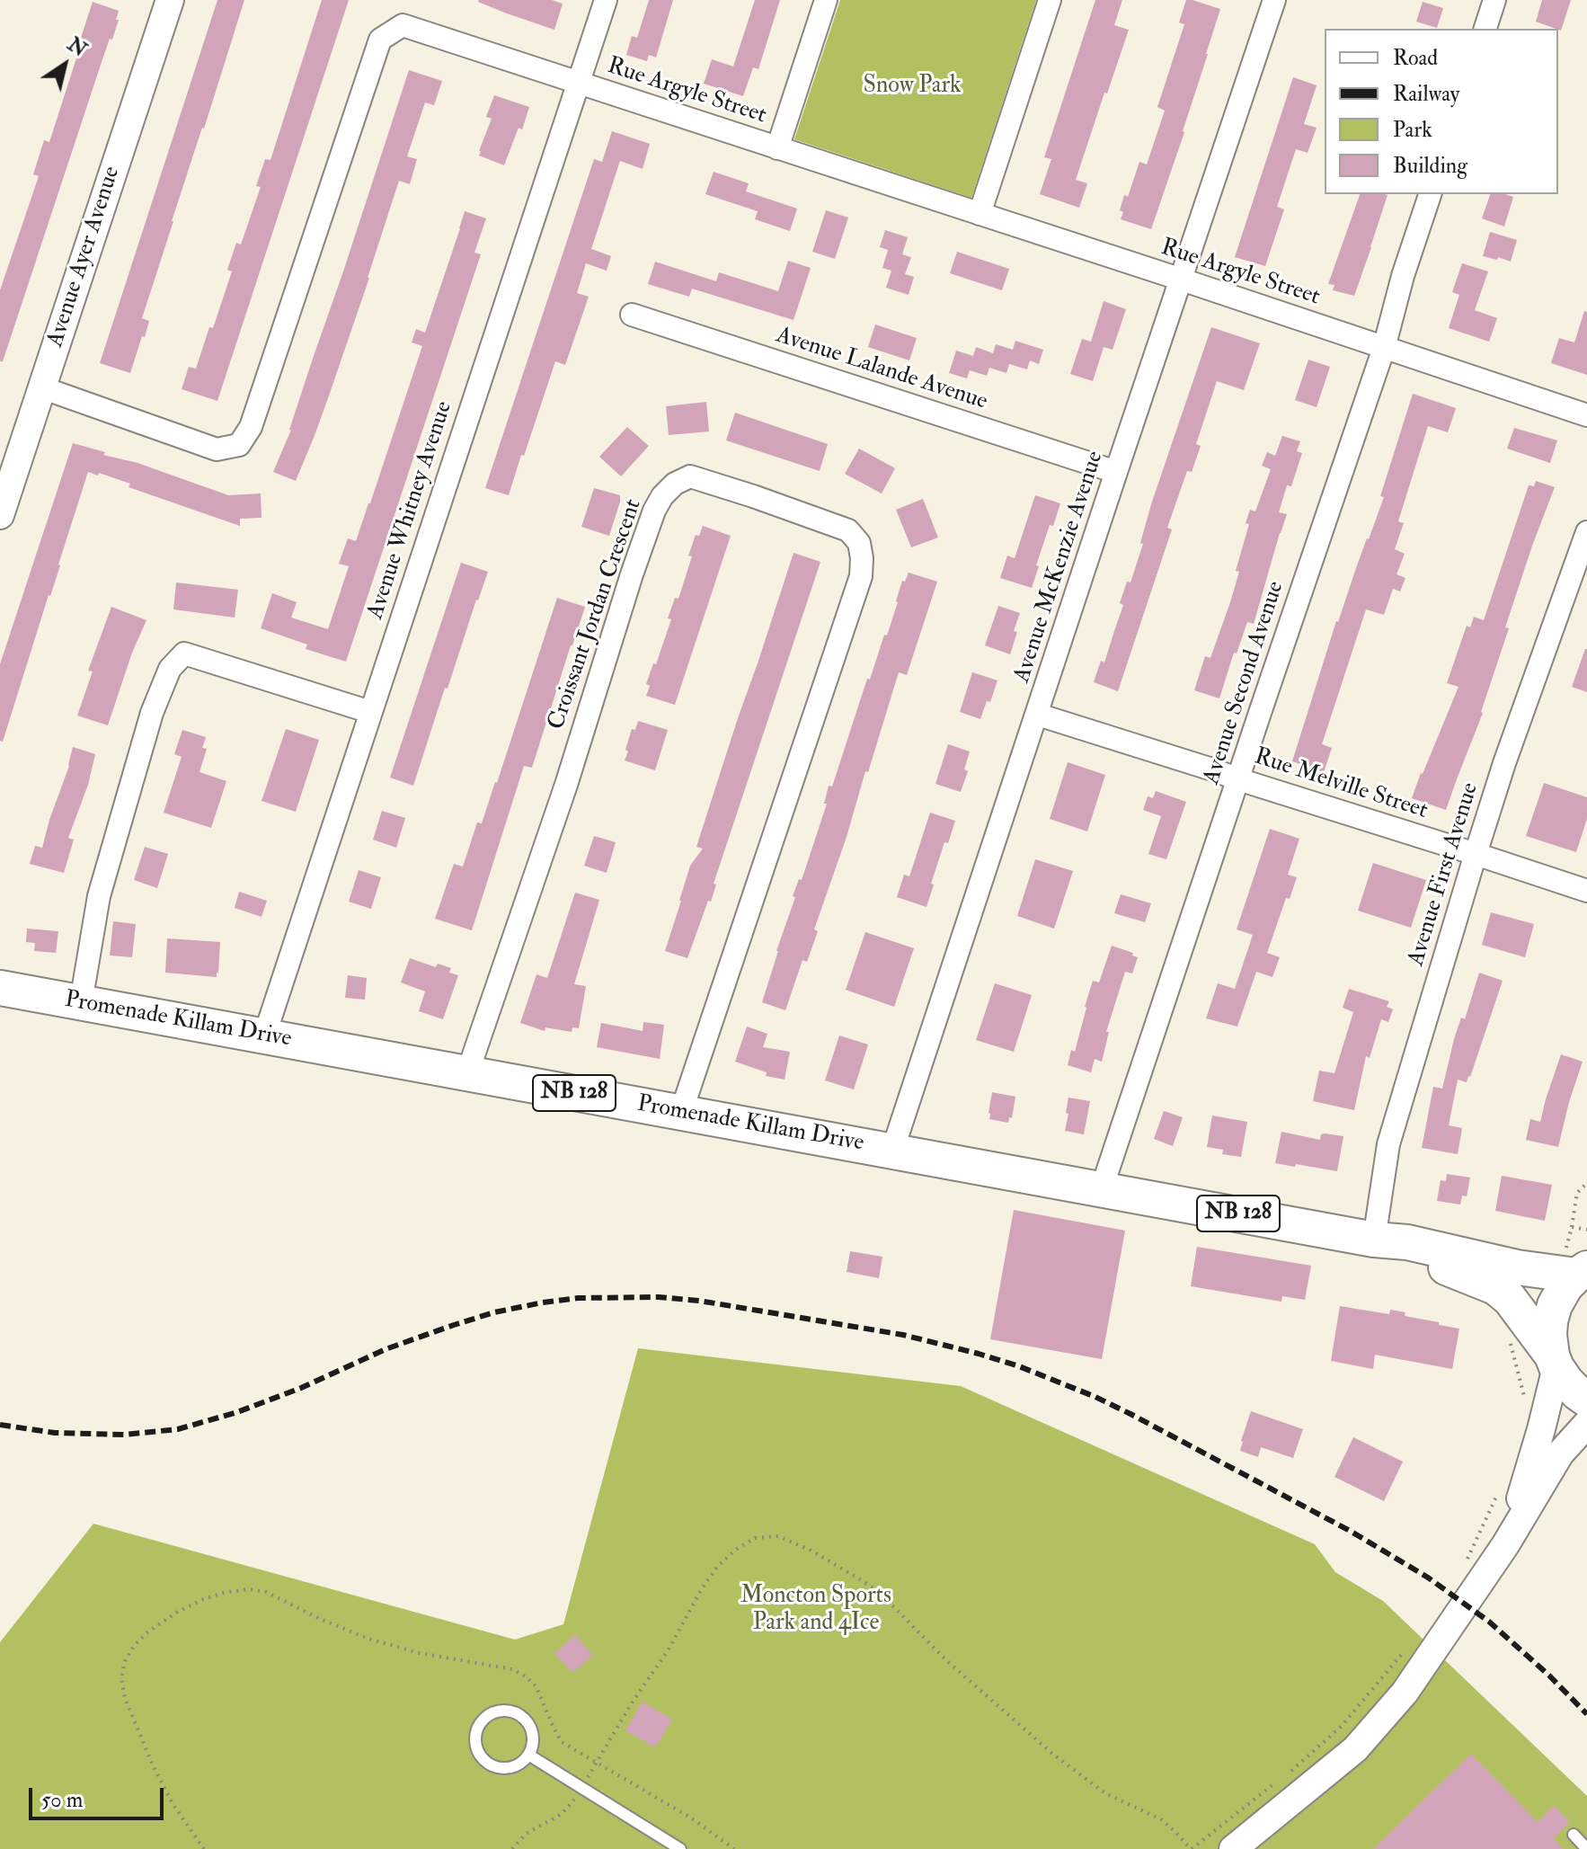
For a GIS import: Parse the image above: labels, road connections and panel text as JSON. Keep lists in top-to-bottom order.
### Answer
{
  "streets": {
    "main road": ["Promenade Killam Drive", "NB 128"],
    "street": [
      "Rue Argyle Street",
      "Avenue Ayer Avenue",
      "Avenue Lalande Avenue",
      "Avenue Whitney Avenue",
      "Avenue McKenzie Avenue",
      "Croissant Jordan Crescent",
      "Avenue Second Avenue",
      "Rue Melville Street",
      "Avenue First Avenue"
    ]
  },
  "crossings": [
    ["Rue Argyle Street", "Avenue Ayer Avenue"],
    ["Rue Argyle Street", "Avenue Whitney Avenue"],
    ["Rue Argyle Street", "Avenue McKenzie Avenue"],
    ["Rue Argyle Street", "Avenue Second Avenue"],
    ["Avenue Lalande Avenue", "Avenue McKenzie Avenue"],
    ["Avenue Whitney Avenue", "Promenade Killam Drive"],
    ["Avenue McKenzie Avenue", "Rue Melville Street"],
    ["Avenue McKenzie Avenue", "Promenade Killam Drive"],
    ["Croissant Jordan Crescent", "Promenade Killam Drive"],
    ["Avenue Second Avenue", "Rue Melville Street"],
    ["Avenue Second Avenue", "Promenade Killam Drive"],
    ["Rue Melville Street", "Avenue First Avenue"],
    ["Avenue First Avenue", "Promenade Killam Drive"]
  ],
  "parks": ["Snow Park", "Moncton Sports Park and 4Ice"],
  "legend": [
    "Road",
    "Railway",
    "Park",
    "Building"
  ],
  "scale_bar": "50 m",
  "north": "top right"
}
